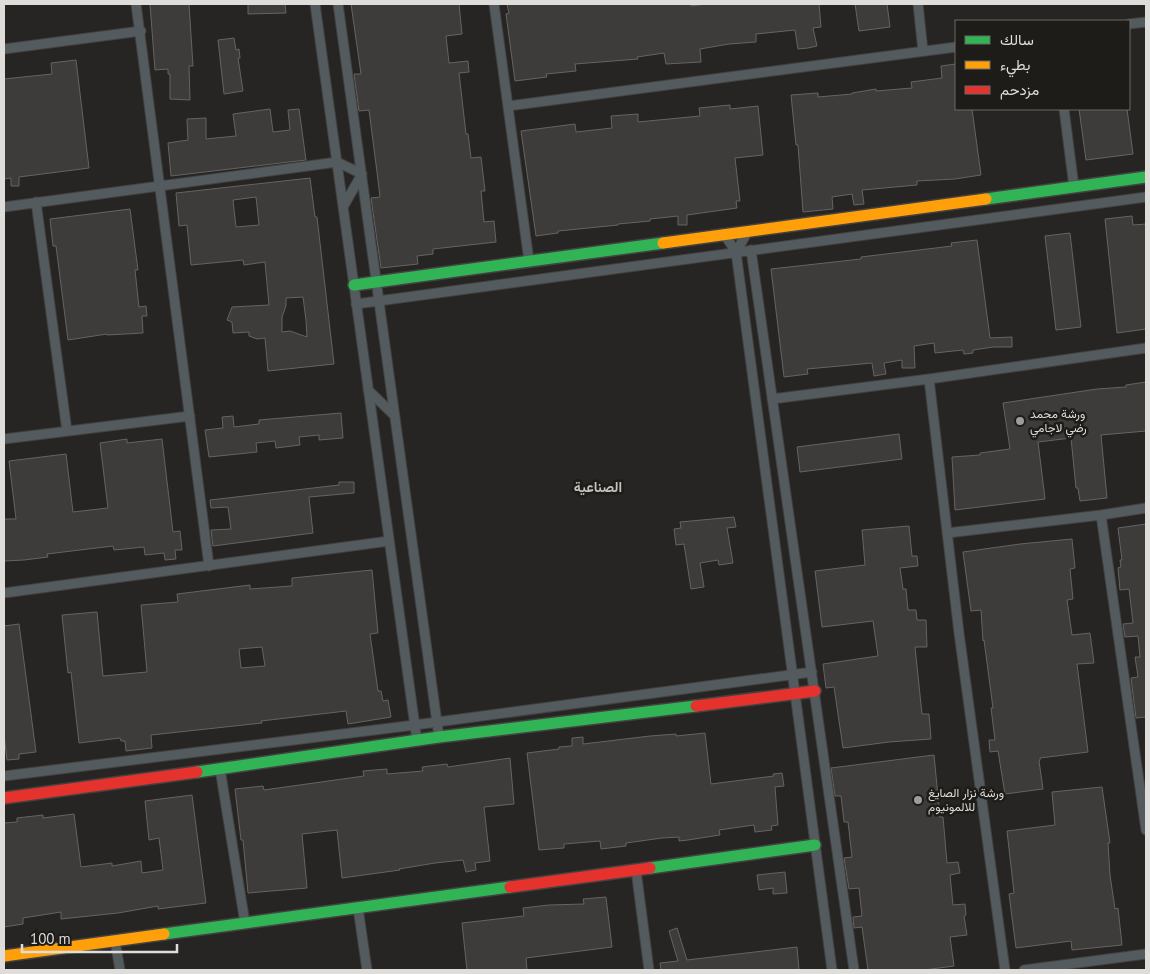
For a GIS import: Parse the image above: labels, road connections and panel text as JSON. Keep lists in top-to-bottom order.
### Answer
{
  "districts": ["الصناعية"],
  "places": ["ورشة محمد رضي لاجامي", "ورشة نزار الصايغ للالمونيوم"],
  "legend": ["سالك", "بطيء", "مزدحم"],
  "scale_bar": "100 m"
}
